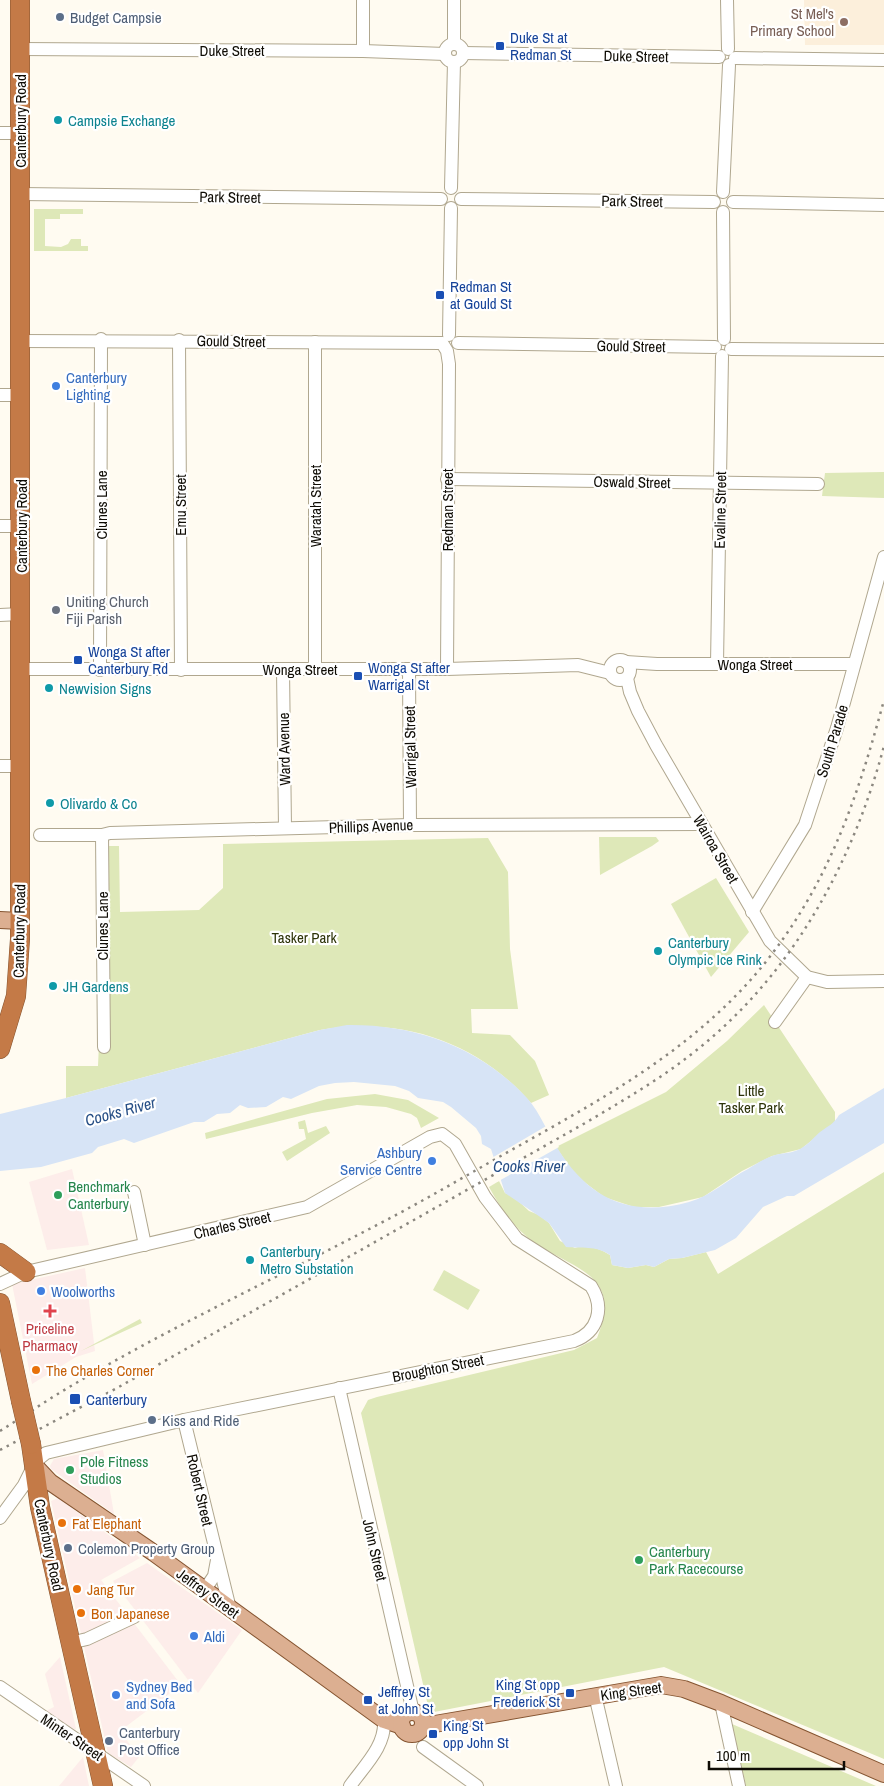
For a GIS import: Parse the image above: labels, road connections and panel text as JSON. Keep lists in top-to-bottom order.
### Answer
{
  "streets": {
    "highway": ["Canterbury Road"],
    "main road": ["Jeffrey Street", "King Street"],
    "street": [
      "Duke Street",
      "Park Street",
      "Gould Street",
      "Oswald Street",
      "Clunes Lane",
      "Emu Street",
      "Waratah Street",
      "Redman Street",
      "Evaline Street",
      "Wonga Street",
      "South Parade",
      "Warrigal Street",
      "Ward Avenue",
      "Phillips Avenue",
      "Wairoa Street",
      "Charles Street",
      "Broughton Street",
      "Robert Street",
      "John Street",
      "Minter Street"
    ]
  },
  "crossings": [
    ["Duke Street", "Canterbury Road"],
    ["Canterbury Road", "Park Street"],
    ["Canterbury Road", "Gould Street"],
    ["Canterbury Road", "Wonga Street"],
    ["Canterbury Road", "Broughton Street"],
    ["Canterbury Road", "Jeffrey Street"],
    ["Canterbury Road", "Minter Street"],
    ["Park Street", "Redman Street"],
    ["Park Street", "Evaline Street"],
    ["Gould Street", "Clunes Lane"],
    ["Gould Street", "Emu Street"],
    ["Gould Street", "Waratah Street"],
    ["Gould Street", "Redman Street"],
    ["Gould Street", "Evaline Street"],
    ["Oswald Street", "Redman Street"],
    ["Oswald Street", "Evaline Street"],
    ["Clunes Lane", "Wonga Street"],
    ["Clunes Lane", "Phillips Avenue"],
    ["Emu Street", "Wonga Street"],
    ["Waratah Street", "Wonga Street"],
    ["Redman Street", "Wonga Street"],
    ["Evaline Street", "Wonga Street"],
    ["Wonga Street", "South Parade"],
    ["Wonga Street", "Warrigal Street"],
    ["Wonga Street", "Ward Avenue"],
    ["Wonga Street", "Wairoa Street"],
    ["South Parade", "Wairoa Street"],
    ["Warrigal Street", "Phillips Avenue"],
    ["Ward Avenue", "Phillips Avenue"],
    ["Phillips Avenue", "Wairoa Street"],
    ["Charles Street", "Broughton Street"],
    ["Broughton Street", "Robert Street"],
    ["Broughton Street", "John Street"],
    ["Broughton Street", "Jeffrey Street"],
    ["Robert Street", "Jeffrey Street"],
    ["John Street", "King Street"]
  ],
  "water": ["Cooks River"],
  "parks": ["Tasker Park", "Little Tasker Park"],
  "places": {
    "other": [
      "Budget Campsie",
      "St Mel's Primary School",
      "Campsie Exchange",
      "Canterbury Lighting",
      "Uniting Church Fiji Parish",
      "Newvision Signs",
      "Olivardo & Co",
      "Canterbury Olympic Ice Rink",
      "JH Gardens",
      "Ashbury Service Centre",
      "Benchmark Canterbury",
      "Canterbury Metro Substation",
      "Woolworths",
      "The Charles Corner",
      "Kiss and Ride",
      "Pole Fitness Studios",
      "Fat Elephant",
      "Colemon Property Group",
      "Canterbury Park Racecourse",
      "Jang Tur",
      "Bon Japanese",
      "Aldi",
      "Sydney Bed and Sofa",
      "Canterbury Post Office"
    ],
    "transit": [
      "Duke St at Redman St",
      "Redman St at Gould St",
      "Wonga St after Canterbury Rd",
      "Wonga St after Warrigal St",
      "Canterbury",
      "King St opp Frederick St",
      "Jeffrey St at John St",
      "King St opp John St"
    ],
    "health": ["Priceline Pharmacy"]
  },
  "scale_bar": "100 m"
}
